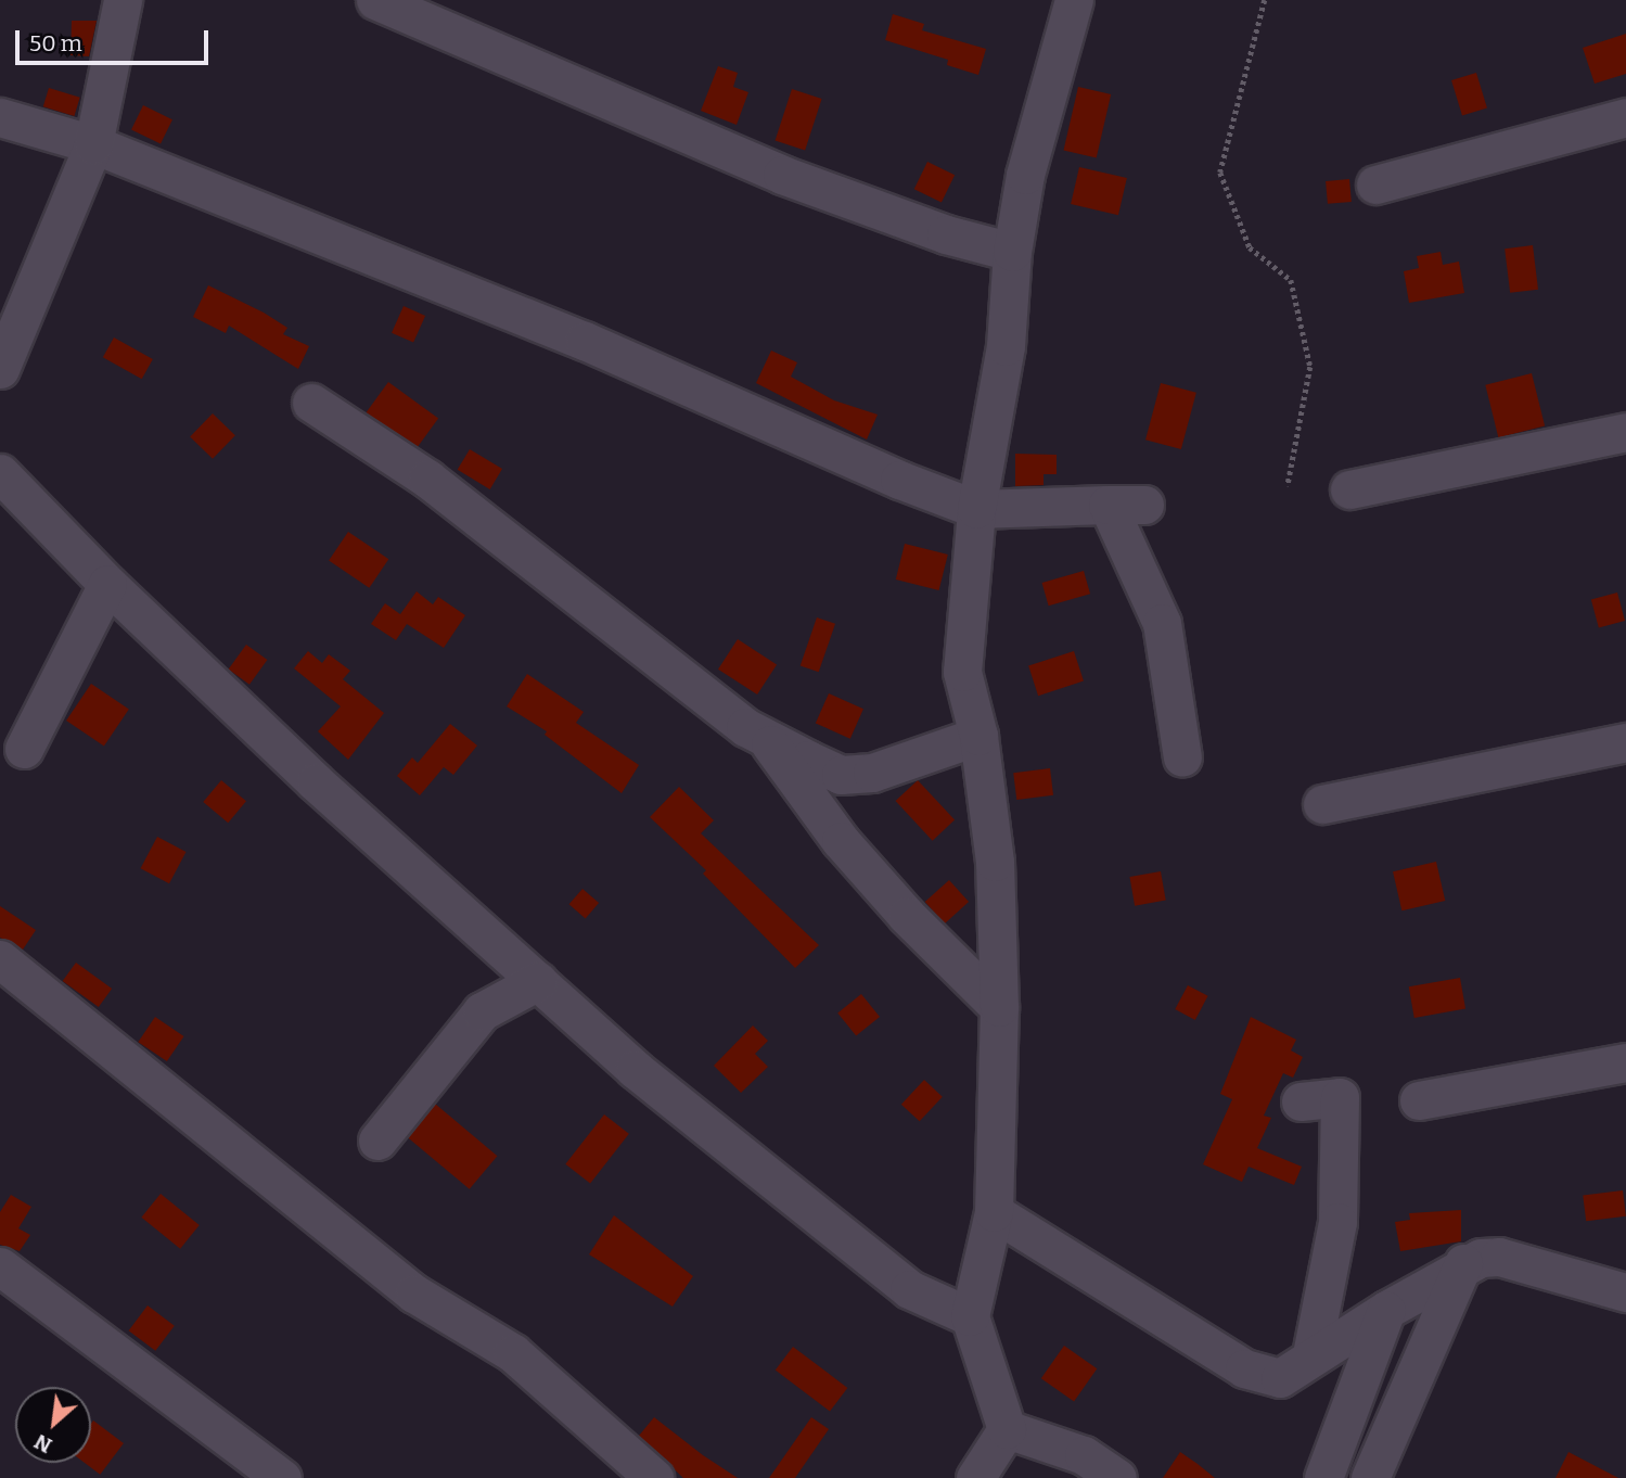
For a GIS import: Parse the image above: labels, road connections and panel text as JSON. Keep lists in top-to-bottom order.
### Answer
{
  "scale_bar": "50 m",
  "north": "bottom left"
}
